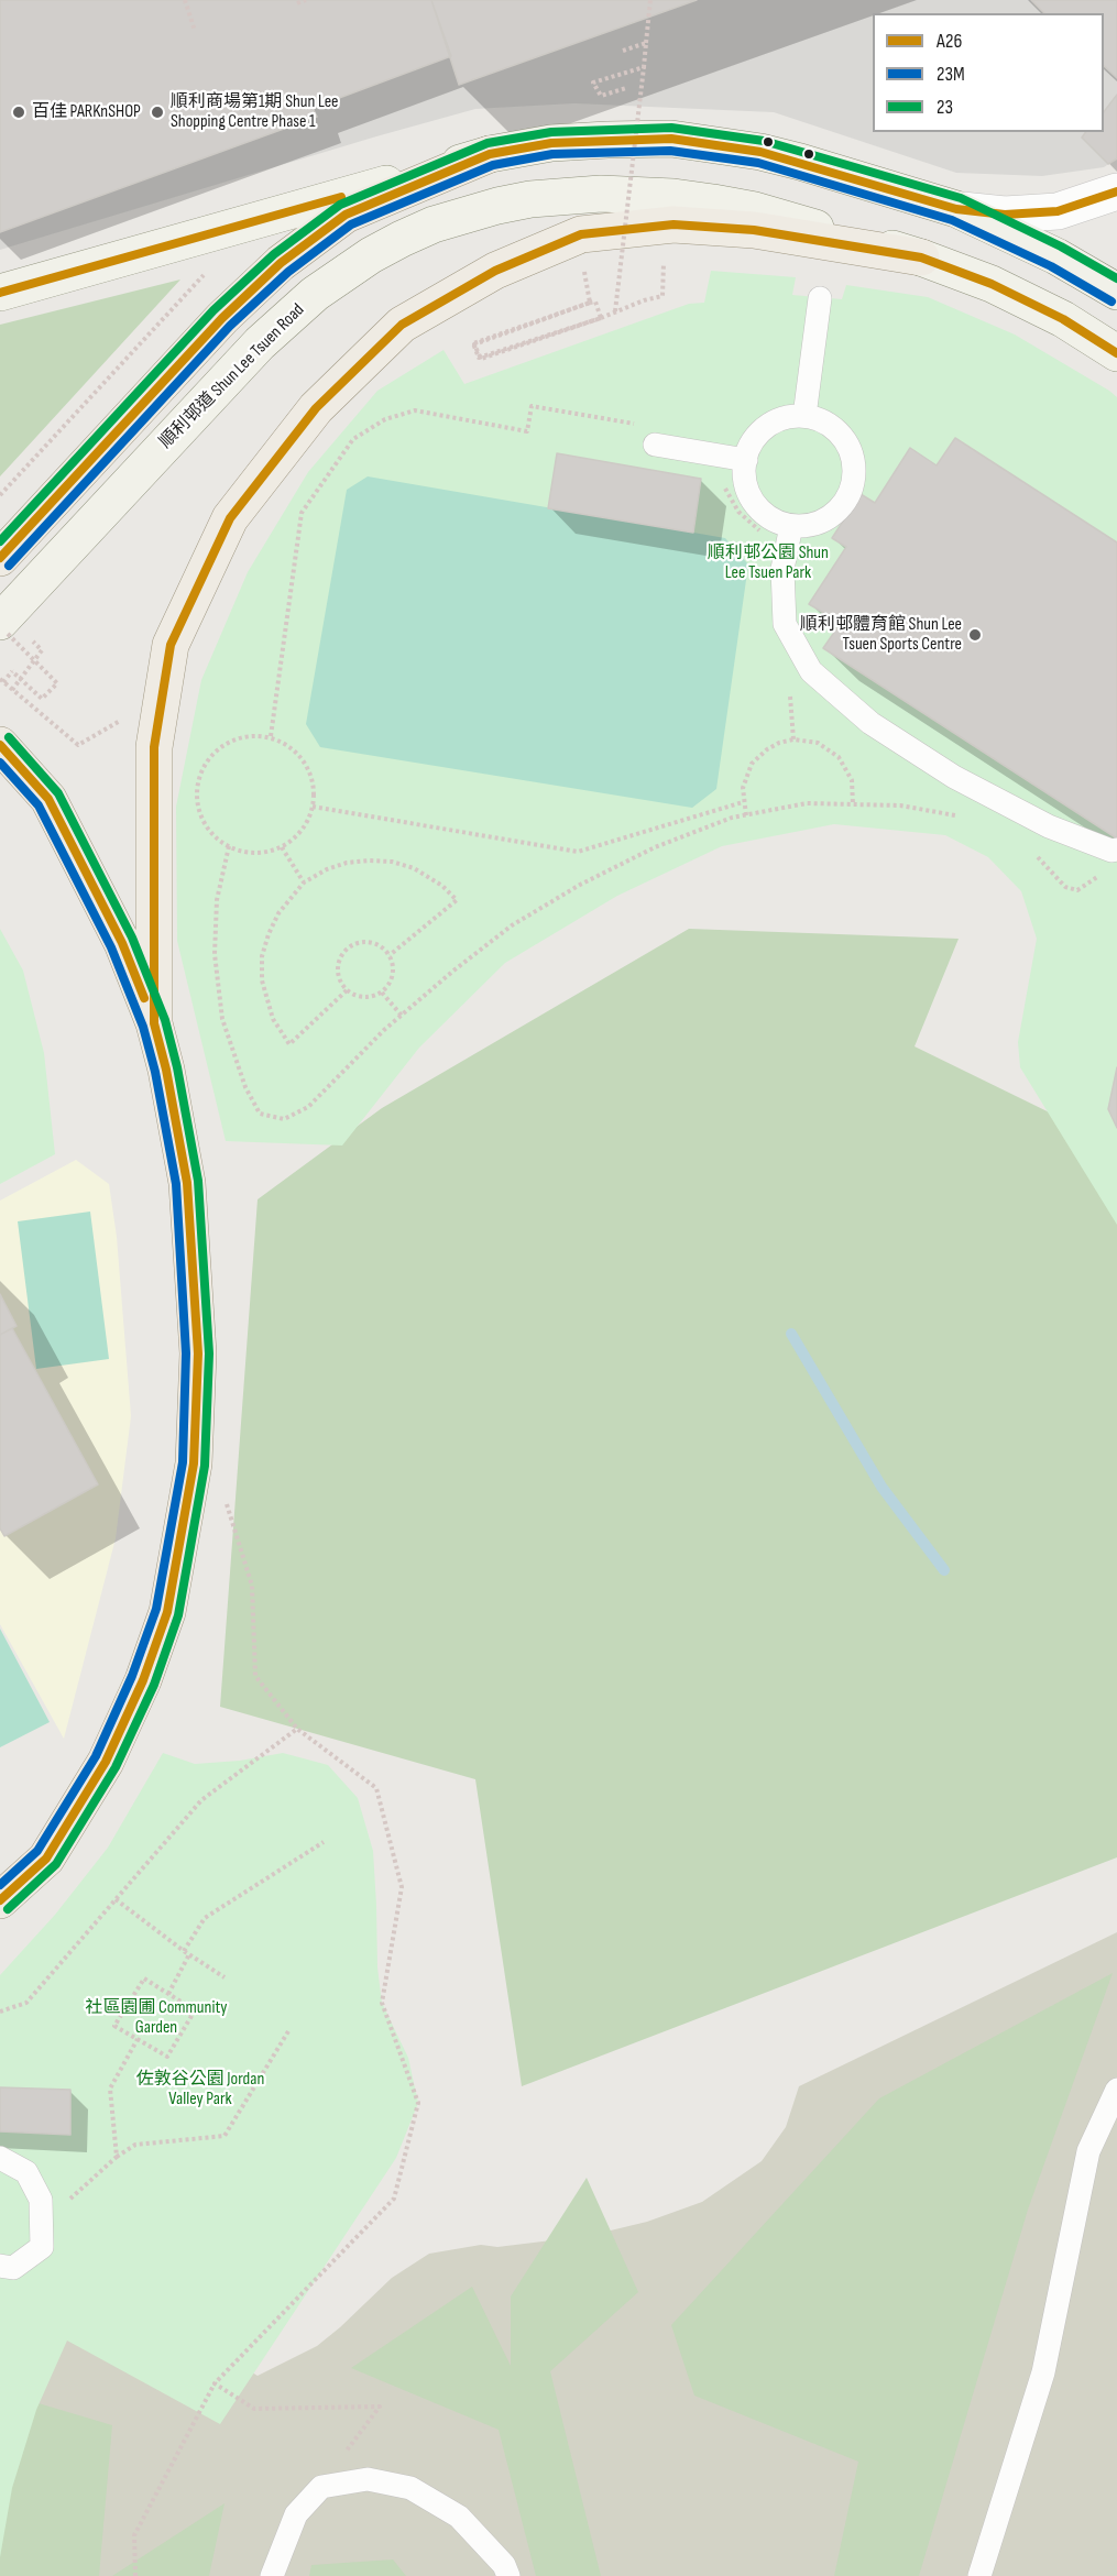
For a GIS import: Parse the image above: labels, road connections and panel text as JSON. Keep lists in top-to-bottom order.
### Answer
{
  "streets": {
    "main road": ["順利邨道 Shun Lee Tsuen Road"]
  },
  "parks": ["順利邨公園 Shun Lee Tsuen Park", "社區園圃 Community Garden", "佐敦谷公園 Jordan Valley Park"],
  "places": ["百佳 PARKnSHOP", "順利商場第1期 Shun Lee Shopping Centre Phase 1", "順利邨體育館 Shun Lee Tsuen Sports Centre"],
  "lines": ["transit line 23", "transit line A26", "transit line 23M"],
  "legend": ["A26", "23M", "23"]
}
